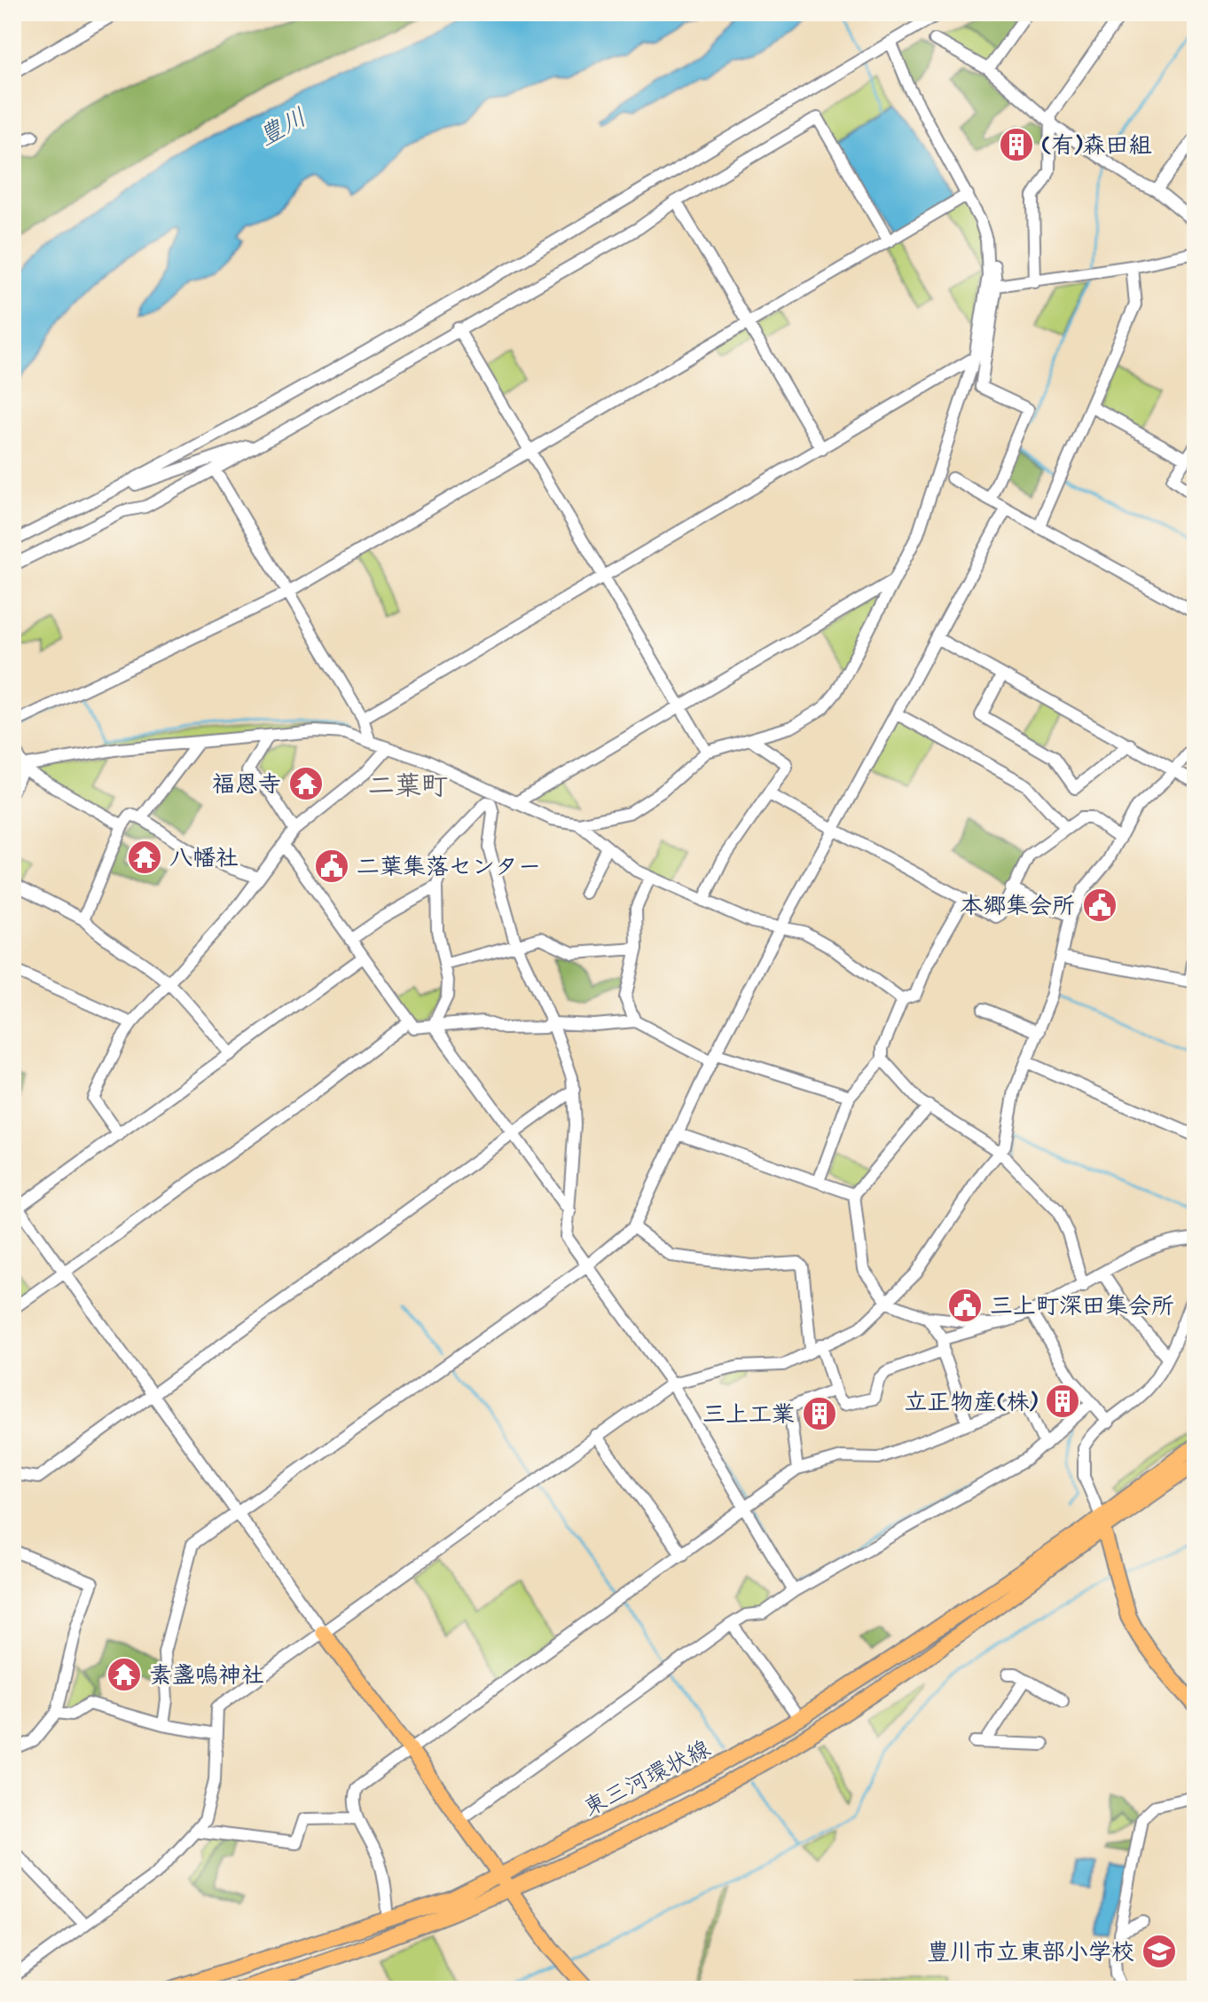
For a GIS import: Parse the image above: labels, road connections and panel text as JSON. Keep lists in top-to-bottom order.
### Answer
{
  "streets": {
    "main road": ["東三河環状線"]
  },
  "districts": ["二葉町"],
  "water": ["豊川"],
  "places": {
    "building": ["(有)森田組", "立正物産(株)", "三上工業"],
    "temple": ["福恩寺", "八幡社", "素盞嗚神社"],
    "public building": ["二葉集落センター", "本郷集会所", "三上町深田集会所"],
    "school or university": ["豊川市立東部小学校"]
  }
}
